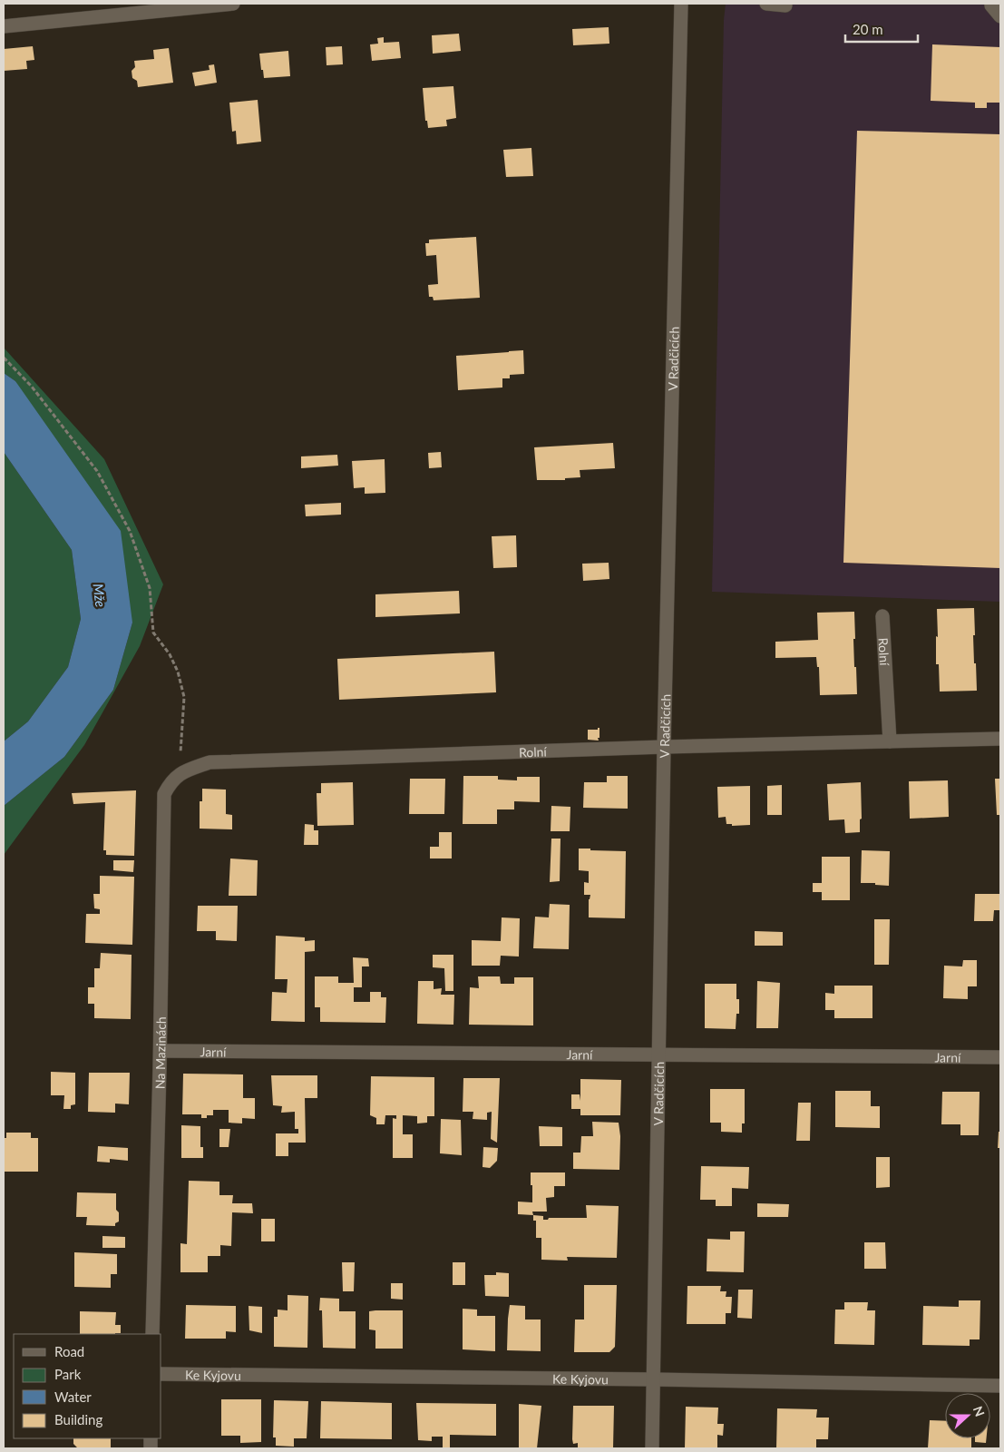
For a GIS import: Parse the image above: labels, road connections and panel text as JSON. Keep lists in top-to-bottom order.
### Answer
{
  "streets": {
    "street": [
      "V Radčicích",
      "Rolní",
      "Na Mazinách",
      "Jarní",
      "Ke Kyjovu"
    ]
  },
  "crossings": [
    ["V Radčicích", "Rolní"],
    ["V Radčicích", "Jarní"],
    ["V Radčicích", "Ke Kyjovu"],
    ["Rolní", "Na Mazinách"],
    ["Na Mazinách", "Jarní"]
  ],
  "water": ["Mže"],
  "legend": [
    "Road",
    "Park",
    "Water",
    "Building"
  ],
  "scale_bar": "20 m",
  "north": "right"
}
